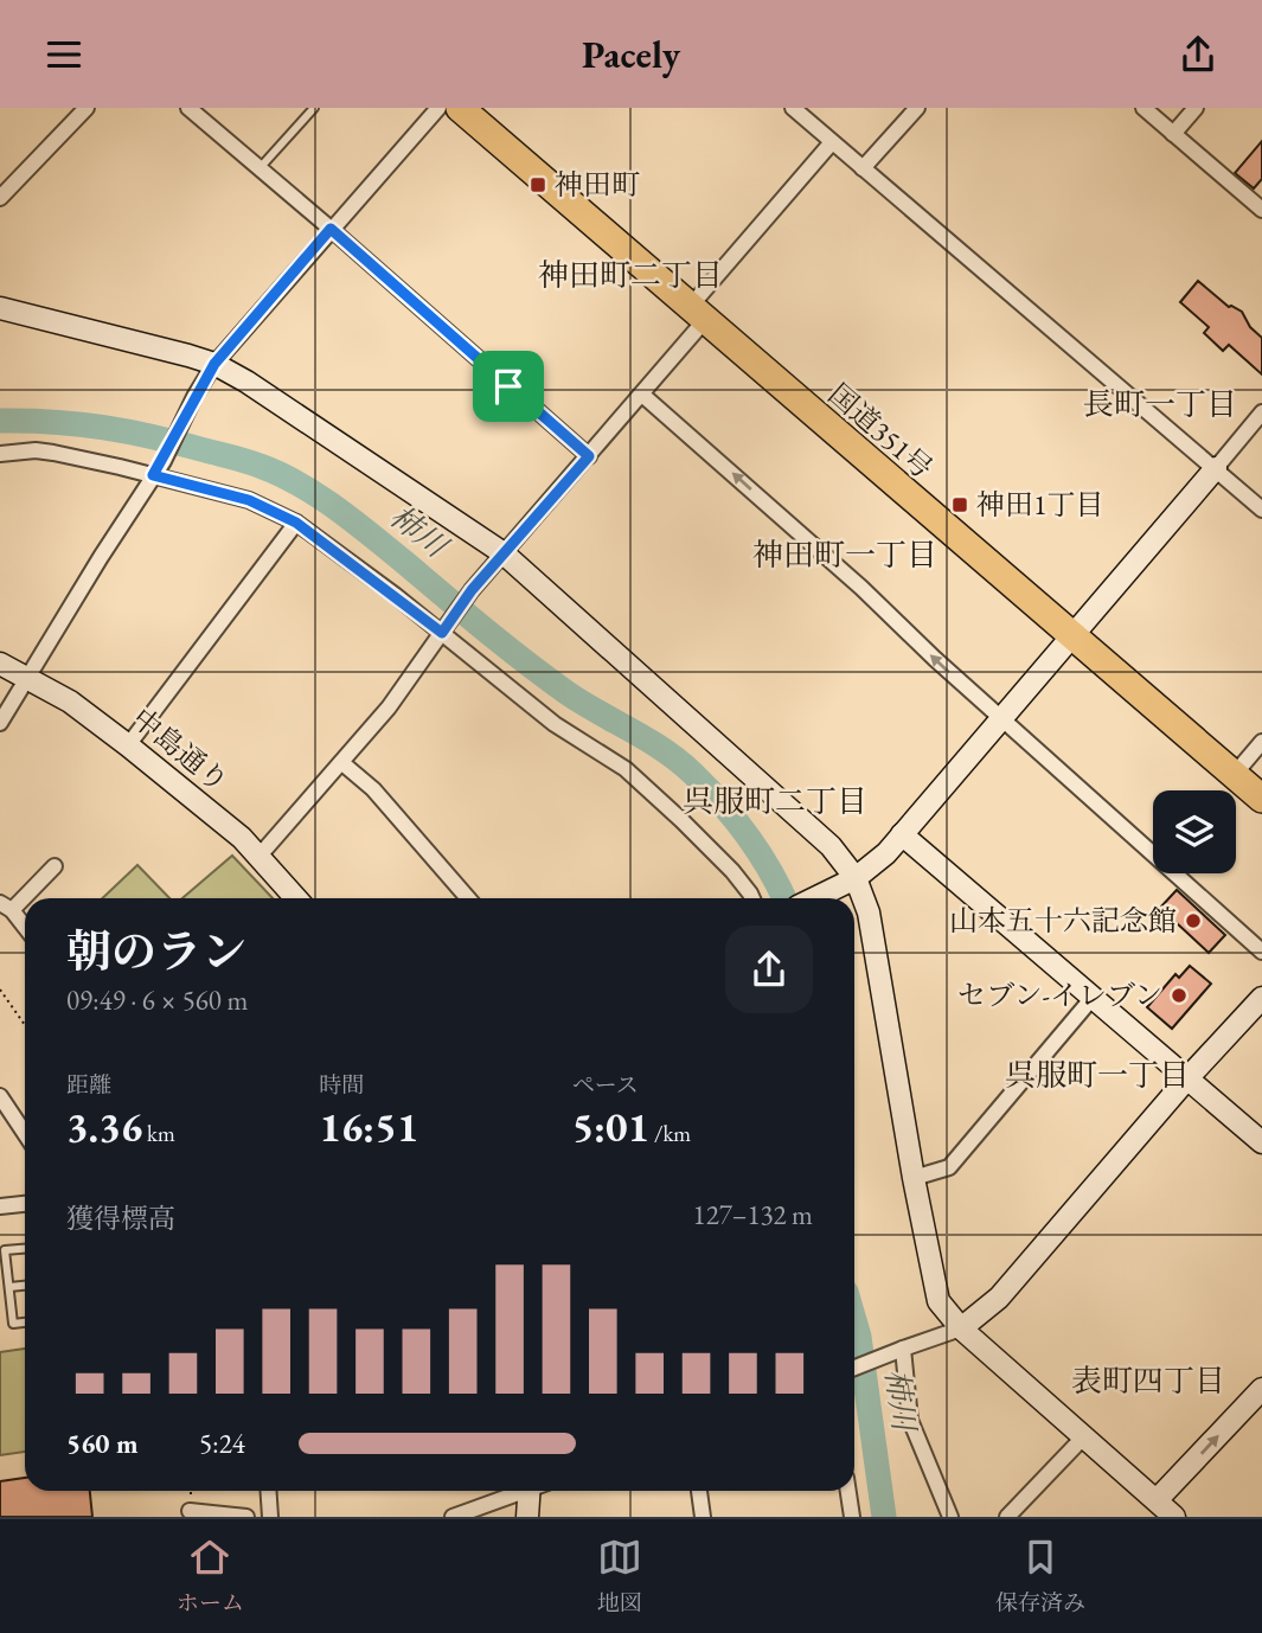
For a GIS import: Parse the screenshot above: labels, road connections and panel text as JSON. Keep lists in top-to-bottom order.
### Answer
{
  "streets": {
    "highway": ["国道351号"],
    "street": ["中島通り"]
  },
  "districts": [
    "神田町二丁目",
    "長町一丁目",
    "神田町一丁目",
    "呉服町二丁目",
    "呉服町一丁目",
    "表町四丁目"
  ],
  "water": ["柿川"],
  "places": {
    "transit": ["神田町", "神田1丁目"],
    "other": ["山本五十六記念館", "セブン-イレブン"]
  },
  "page": {
    "header": "Pacely",
    "heading": ["朝のラン", "09:49 · 6 × 560 m"],
    "stats": [
      ["距離", "3.36 km"],
      ["時間", "16:51"],
      ["ペース", "5:01 /km"]
    ],
    "chart": ["獲得標高", "127–132 m"],
    "list": [
      {
        "name": "560 m",
        "note": "5:24"
      }
    ],
    "tabs": ["ホーム", "地図", "保存済み"]
  }
}
